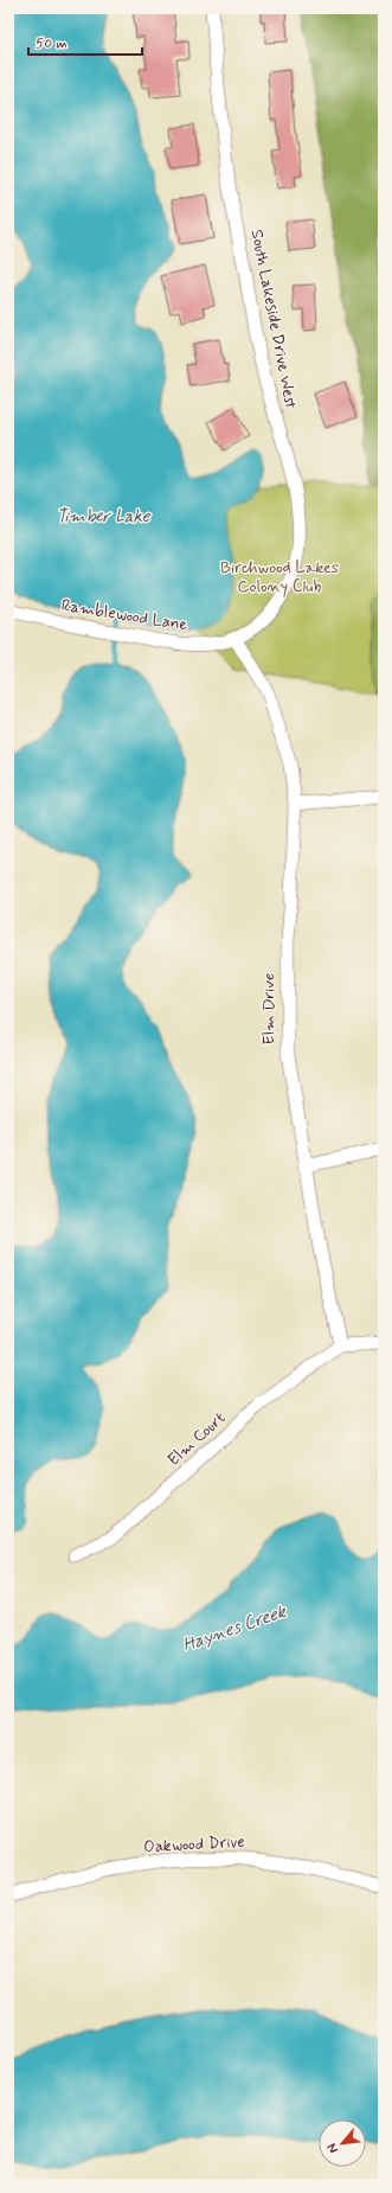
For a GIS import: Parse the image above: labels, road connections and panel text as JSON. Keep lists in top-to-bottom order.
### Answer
{
  "streets": {
    "street": [
      "South Lakeside Drive West",
      "Ramblewood Lane",
      "Elm Drive",
      "Elm Court",
      "Oakwood Drive"
    ]
  },
  "crossings": [
    ["South Lakeside Drive West", "Ramblewood Lane"],
    ["South Lakeside Drive West", "Elm Drive"],
    ["Ramblewood Lane", "Elm Drive"],
    ["Elm Drive", "Elm Court"]
  ],
  "water": ["Timber Lake", "Haynes Creek"],
  "parks": ["Birchwood Lakes Colony Club"],
  "scale_bar": "50 m",
  "north": "bottom left"
}
